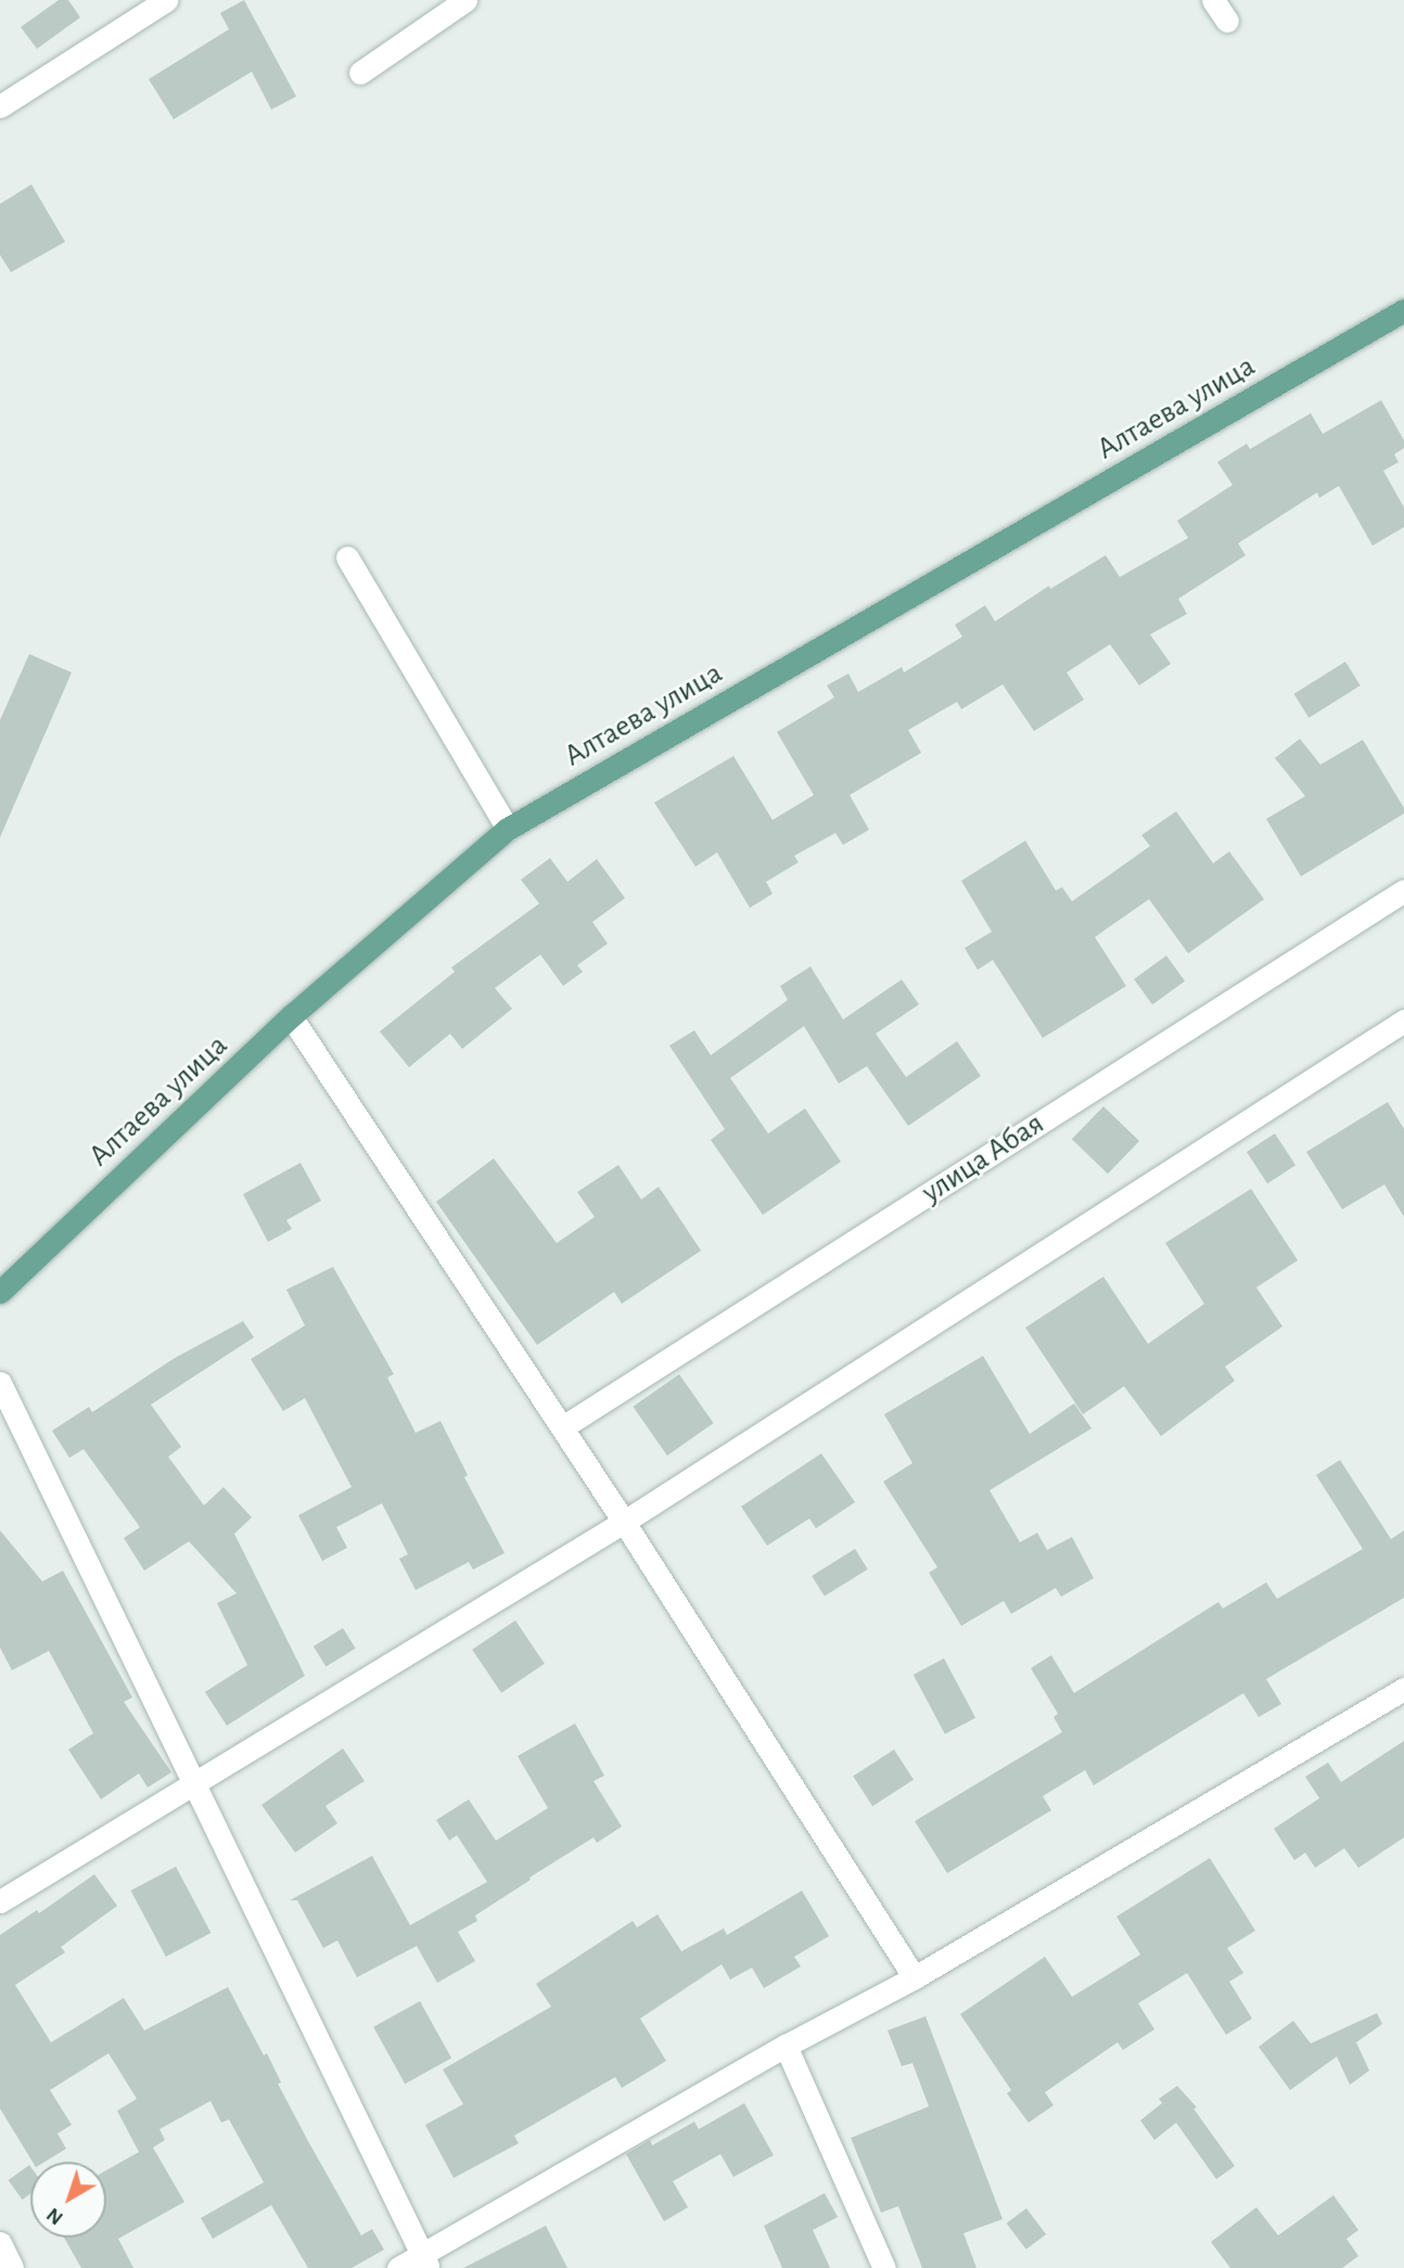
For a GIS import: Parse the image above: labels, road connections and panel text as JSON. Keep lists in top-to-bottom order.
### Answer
{
  "streets": {
    "main road": ["Алтаева улица"],
    "street": ["улица Абая"]
  },
  "north": "bottom left"
}
